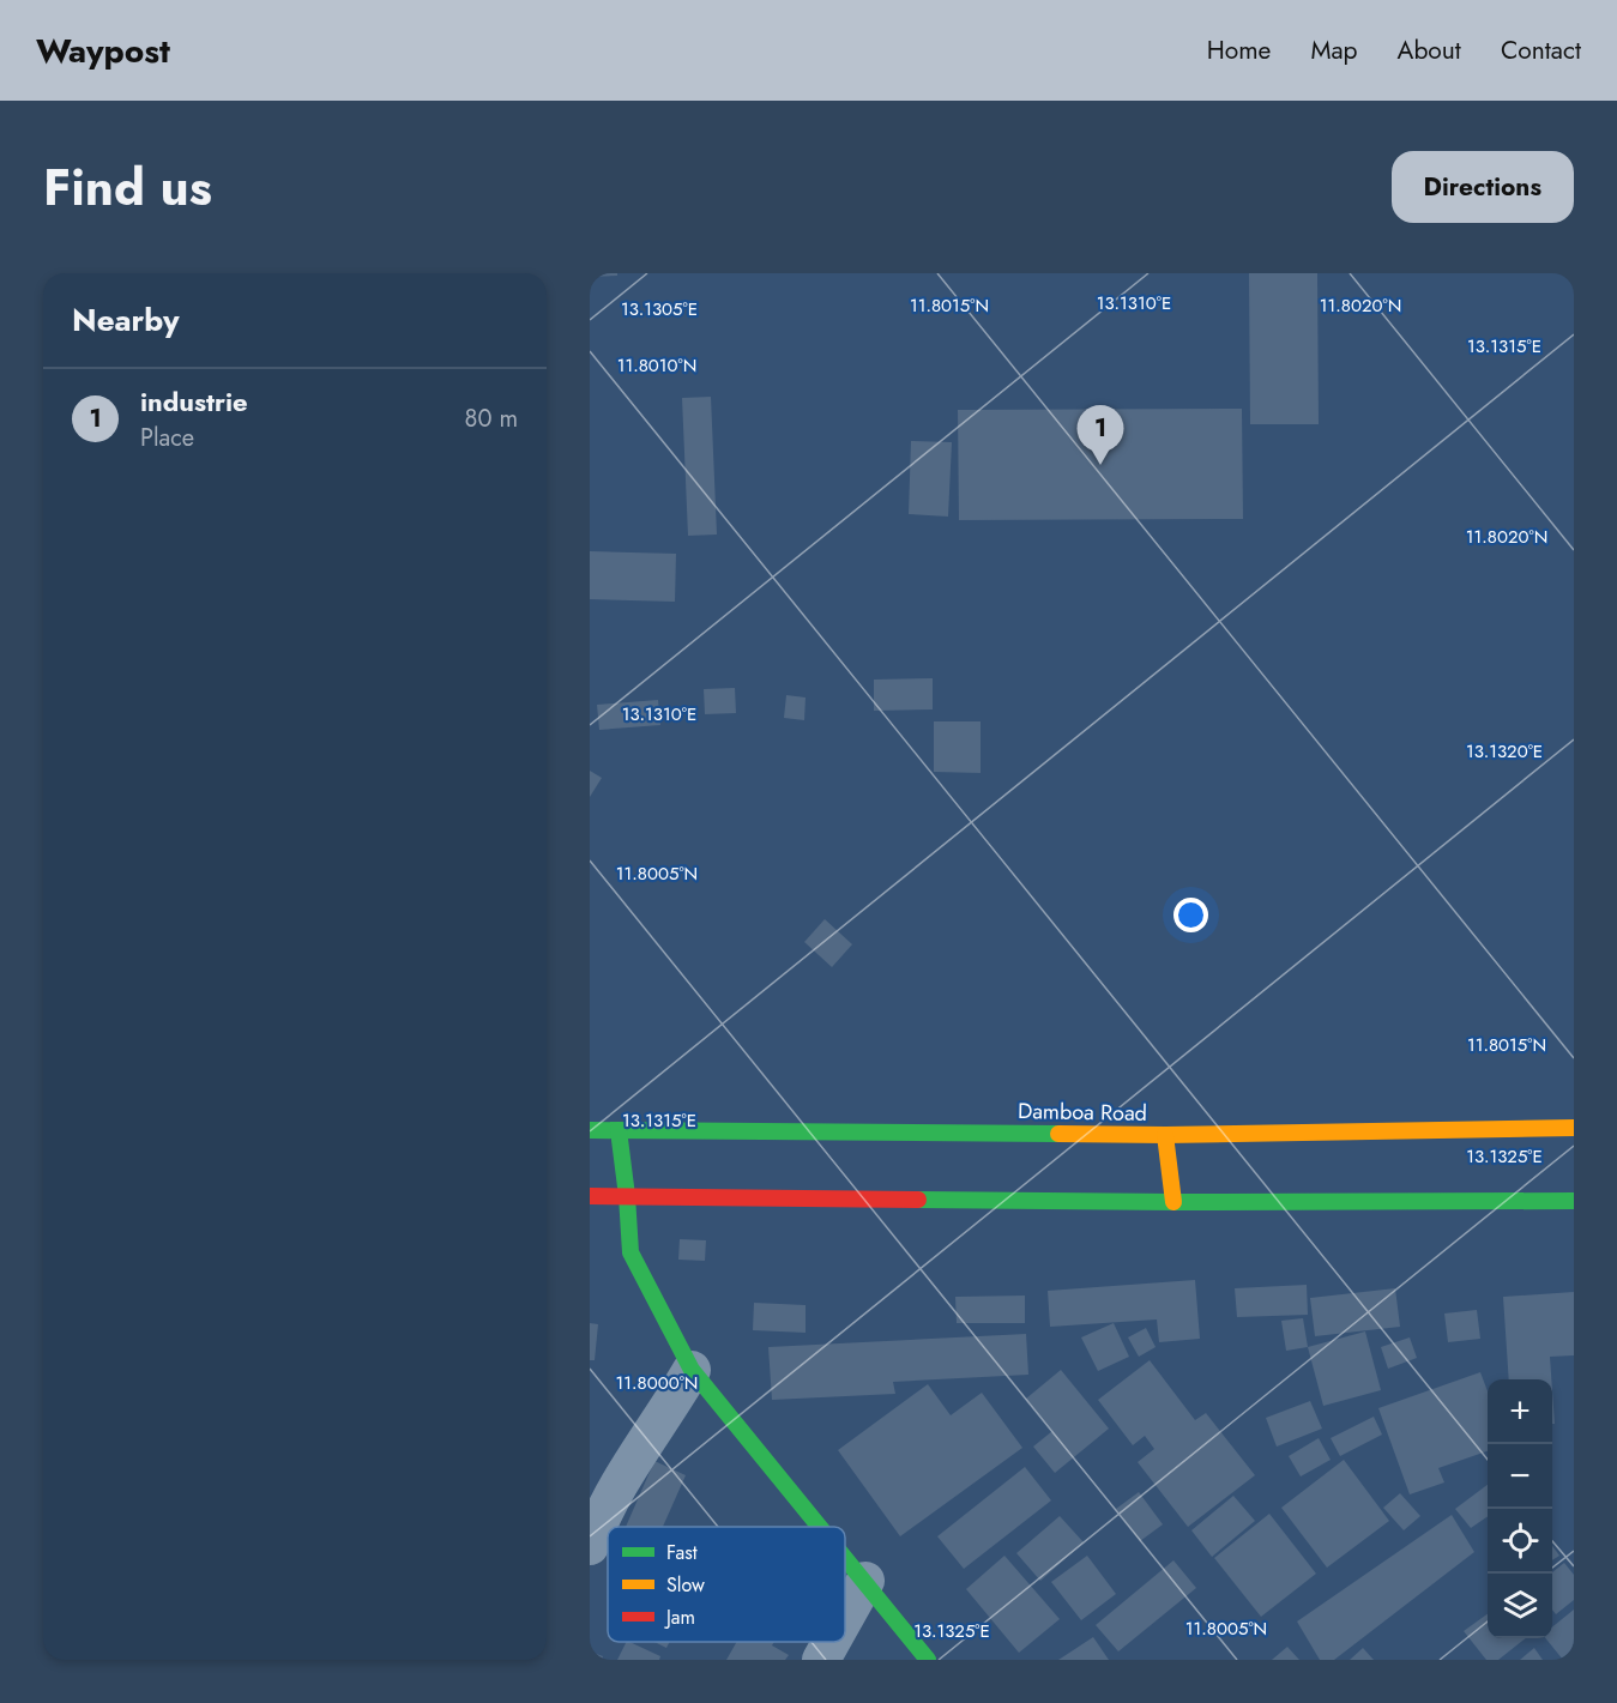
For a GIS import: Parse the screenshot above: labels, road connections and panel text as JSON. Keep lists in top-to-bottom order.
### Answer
{
  "streets": {
    "main road": ["Damboa Road"]
  },
  "legend": ["Fast", "Slow", "Jam"],
  "page": {
    "header": "Waypost",
    "nav": [
      "Home",
      "Map",
      "About",
      "Contact"
    ],
    "title": "Find us",
    "buttons": "Directions",
    "heading": "Nearby",
    "list": [
      {
        "mark": "1",
        "name": "industrie",
        "note": "Place",
        "value": "80 m"
      }
    ],
    "pins": "1",
    "map_buttons": ["+", "−"]
  },
  "coordinates": [
    "13.1310°E",
    "11.8015°N",
    "11.8020°N",
    "13.1305°E",
    "13.1315°E",
    "11.8010°N",
    "13.1320°E",
    "11.8005°N",
    "13.1325°E",
    "11.8000°N"
  ]
}
